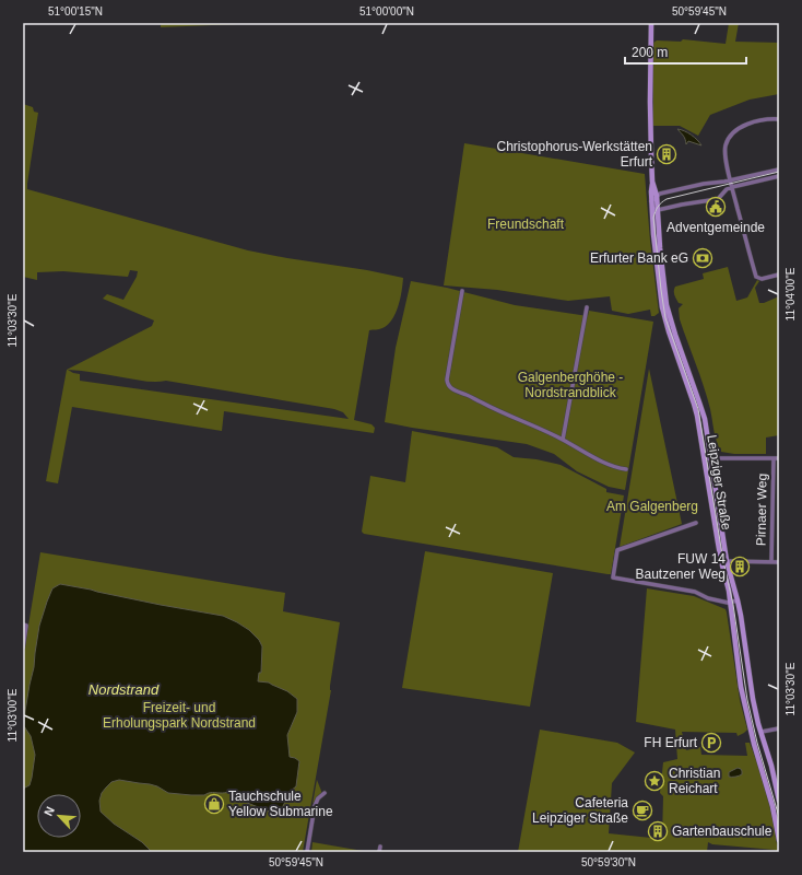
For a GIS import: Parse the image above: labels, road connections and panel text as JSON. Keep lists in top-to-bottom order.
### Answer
{
  "streets": {
    "main road": ["Leipziger Straße"],
    "street": ["Pirnaer Weg"]
  },
  "water": ["Nordstrand"],
  "parks": [
    "Freundschaft",
    "Galgenberghöhe - Nordstrandblick",
    "Am Galgenberg",
    "Freizeit- und Erholungspark Nordstrand"
  ],
  "places": {
    "building": ["Christophorus-Werkstätten Erfurt", "FUW 14 Bautzener Weg", "Gartenbauschule"],
    "public building": ["Adventgemeinde"],
    "bank": ["Erfurter Bank eG"],
    "parking": ["FH Erfurt"],
    "place": ["Christian Reichart"],
    "shop": ["Tauchschule Yellow Submarine"],
    "cafe": ["Cafeteria Leipziger Straße"]
  },
  "scale_bar": "200 m",
  "north": "top left",
  "coordinates": [
    "51°00'15\"N",
    "51°00'00\"N",
    "50°59'45\"N",
    "11°04'00\"E",
    "11°03'30\"E",
    "11°03'00\"E",
    "50°59'30\"N"
  ]
}
